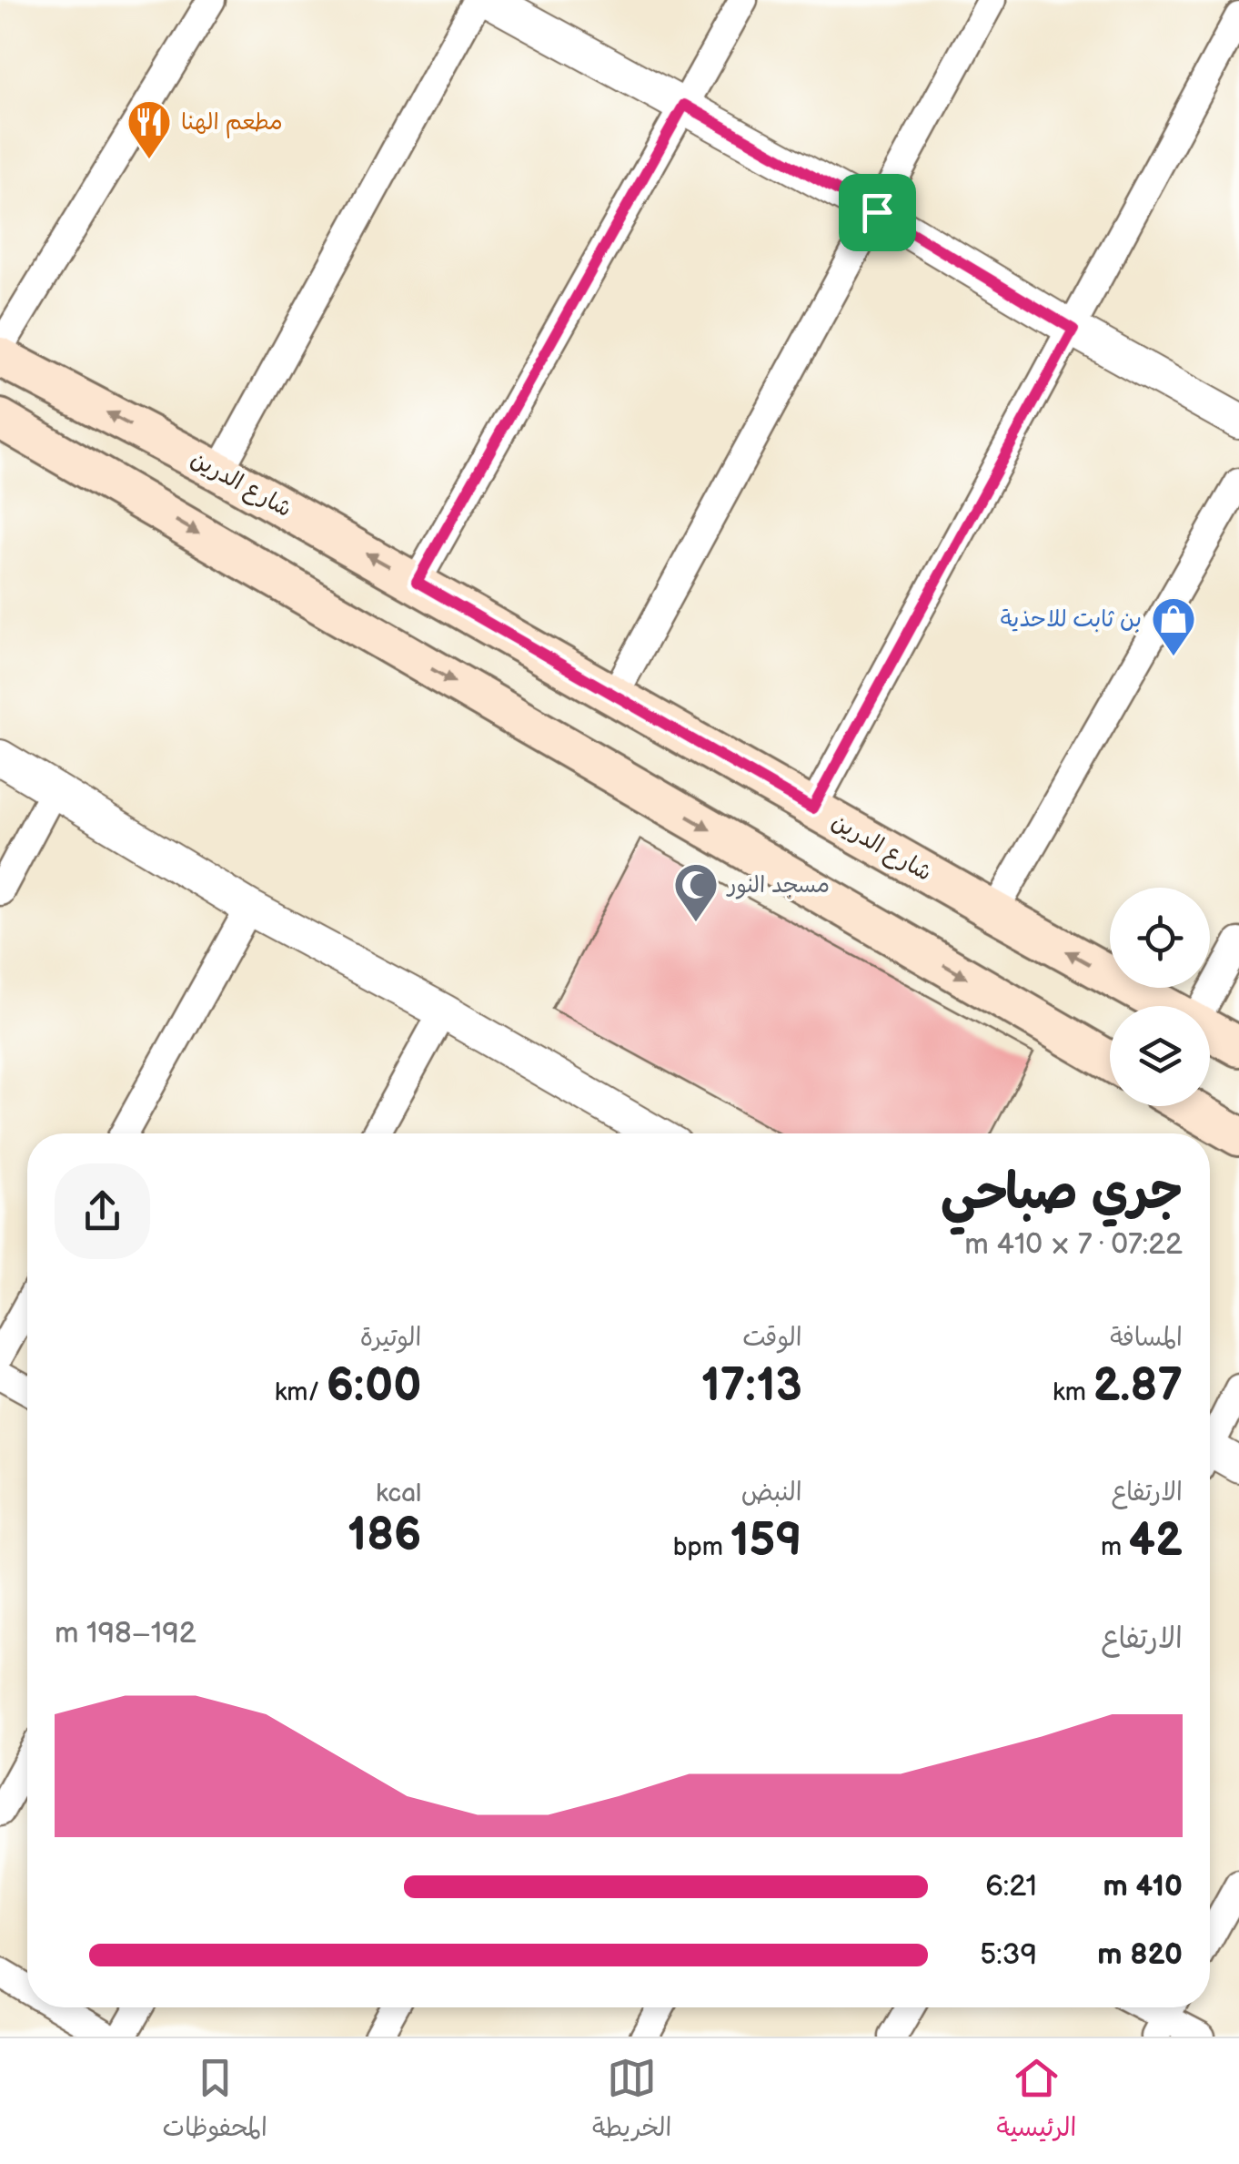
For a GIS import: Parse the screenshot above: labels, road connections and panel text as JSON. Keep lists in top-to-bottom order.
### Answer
{
  "streets": {
    "main road": ["شارع الدرين"]
  },
  "places": {
    "restaurant": ["مطعم الهنا"],
    "shop": ["بن ثابت للاحذية"],
    "mosque": ["مسجد النور"]
  },
  "page": {
    "heading": ["جري صباحي", "07:22 · 7 × 410 m"],
    "stats": [
      ["المسافة", "2.87 km"],
      ["الوقت", "17:13"],
      ["الوتيرة", "6:00 /km"],
      ["الارتفاع", "42 m"],
      ["النبض", "159 bpm"],
      ["kcal", "186"]
    ],
    "chart": ["الارتفاع", "192–198 m"],
    "list": [
      {
        "name": "410 m",
        "note": "6:21"
      },
      {
        "name": "820 m",
        "note": "5:39"
      }
    ],
    "tabs": ["الرئيسية", "الخريطة", "المحفوظات"]
  }
}
